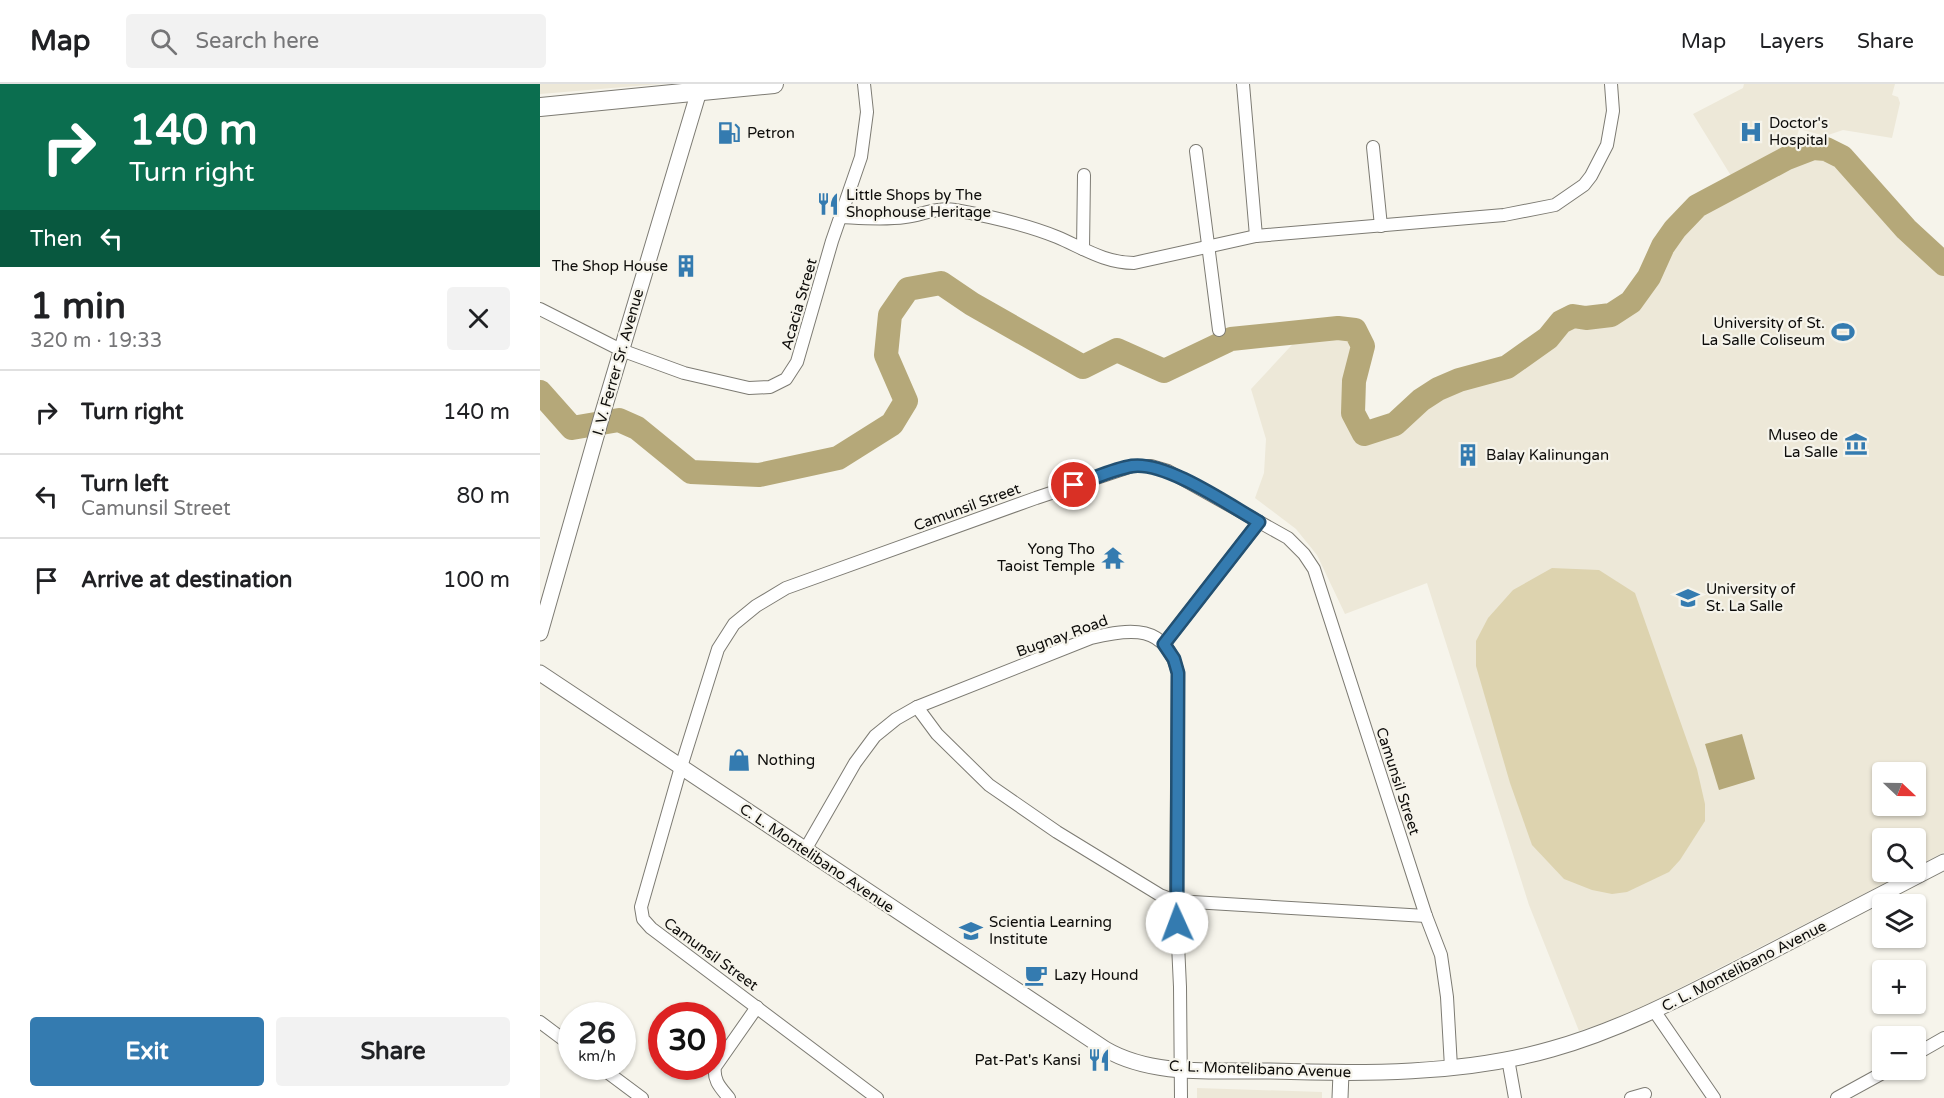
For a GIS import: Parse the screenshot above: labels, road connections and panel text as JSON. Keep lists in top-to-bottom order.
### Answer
{
  "streets": {
    "street": [
      "Acacia Street",
      "I. V. Ferrer Sr. Avenue",
      "Camunsil Street",
      "Bugnay Road",
      "C. L. Montelibano Avenue"
    ]
  },
  "crossings": [
    ["Acacia Street", "I. V. Ferrer Sr. Avenue"],
    ["Camunsil Street", "C. L. Montelibano Avenue"],
    ["Bugnay Road", "C. L. Montelibano Avenue"]
  ],
  "places": {
    "hospital": ["Doctor's Hospital"],
    "fuel station": ["Petron"],
    "restaurant": ["Little Shops by The Shophouse Heritage", "Pat-Pat's Kansi"],
    "building": ["The Shop House", "Balay Kalinungan"],
    "sports": ["University of St. La Salle Coliseum"],
    "museum": ["Museo de La Salle"],
    "temple": ["Yong Tho Taoist Temple"],
    "school or university": ["University of St. La Salle", "Scientia Learning Institute"],
    "shop": ["Nothing"],
    "cafe": ["Lazy Hound"]
  },
  "north": "right",
  "page": {
    "header": "Map",
    "search": "Search here",
    "nav": ["Map", "Layers", "Share"],
    "turn": ["140 m", "Turn right"],
    "then": "Then",
    "heading": ["1 min", "320 m · 19:33"],
    "list": [
      {
        "name": "Turn right",
        "value": "140 m"
      },
      {
        "name": "Turn left",
        "note": "Camunsil Street",
        "value": "80 m"
      },
      {
        "name": "Arrive at destination",
        "value": "100 m"
      }
    ],
    "map_buttons": ["+", "−"],
    "speed": "26 km/h",
    "limit": "30",
    "buttons": ["Exit", "Share"]
  }
}
